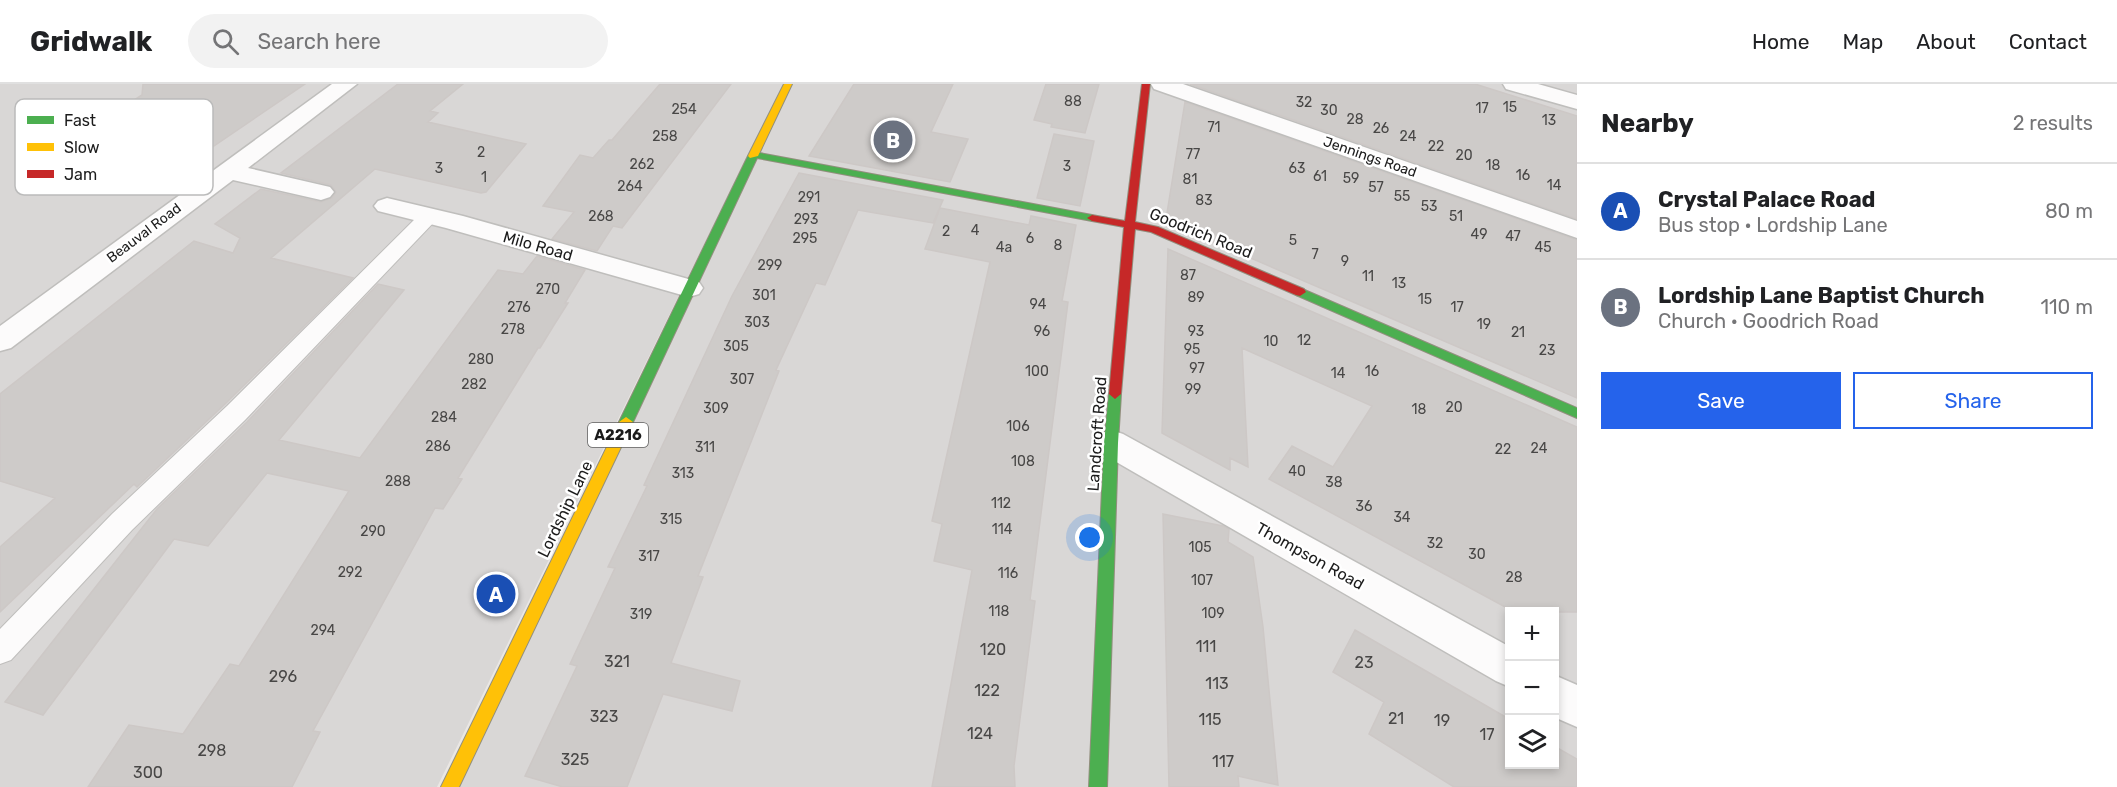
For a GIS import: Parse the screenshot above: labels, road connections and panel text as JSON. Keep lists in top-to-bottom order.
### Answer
{
  "streets": {
    "street": [
      "Jennings Road",
      "Beauval Road",
      "Goodrich Road",
      "Milo Road",
      "Landcroft Road",
      "A2216",
      "Lordship Lane",
      "Thompson Road"
    ]
  },
  "crossings": [
    ["Goodrich Road", "Landcroft Road"],
    ["Goodrich Road", "Lordship Lane"],
    ["Milo Road", "Lordship Lane"],
    ["Landcroft Road", "Thompson Road"]
  ],
  "house_numbers": [
    "88",
    "32",
    "15",
    "17",
    "254",
    "30",
    "28",
    "13",
    "71",
    "26",
    "258",
    "24",
    "22",
    "2",
    "77",
    "20",
    "262",
    "18",
    "3",
    "3",
    "63",
    "16",
    "61",
    "1",
    "59",
    "81",
    "14",
    "264",
    "57",
    "55",
    "291",
    "83",
    "53",
    "268",
    "51",
    "293",
    "4",
    "2",
    "49",
    "47",
    "295",
    "6",
    "5",
    "8",
    "4a",
    "45",
    "7",
    "9",
    "299",
    "87",
    "11",
    "13",
    "270",
    "301",
    "89",
    "15",
    "94",
    "276",
    "17",
    "303",
    "19",
    "278",
    "96",
    "93",
    "21",
    "12",
    "10",
    "305",
    "95",
    "23",
    "280",
    "97",
    "100",
    "16",
    "14",
    "307",
    "282",
    "99",
    "20",
    "309",
    "18",
    "284",
    "106",
    "286",
    "311",
    "24",
    "22",
    "108",
    "40",
    "313",
    "288",
    "38",
    "112",
    "36",
    "34",
    "315",
    "114",
    "290",
    "32",
    "105",
    "30",
    "317",
    "292",
    "116",
    "28",
    "107",
    "118",
    "109",
    "319",
    "294",
    "111",
    "120",
    "321",
    "23",
    "296",
    "113",
    "122",
    "323",
    "21",
    "115",
    "19",
    "124",
    "17",
    "298",
    "325",
    "117",
    "300"
  ],
  "legend": ["Fast", "Slow", "Jam"],
  "page": {
    "header": "Gridwalk",
    "search": "Search here",
    "nav": [
      "Home",
      "Map",
      "About",
      "Contact"
    ],
    "heading": ["Nearby", "2 results"],
    "pins": ["B", "A"],
    "list": [
      {
        "mark": "A",
        "name": "Crystal Palace Road",
        "note": "Bus stop · Lordship Lane",
        "value": "80 m"
      },
      {
        "mark": "B",
        "name": "Lordship Lane Baptist Church",
        "note": "Church · Goodrich Road",
        "value": "110 m"
      }
    ],
    "buttons": ["Save", "Share"],
    "map_buttons": ["+", "−"]
  }
}
